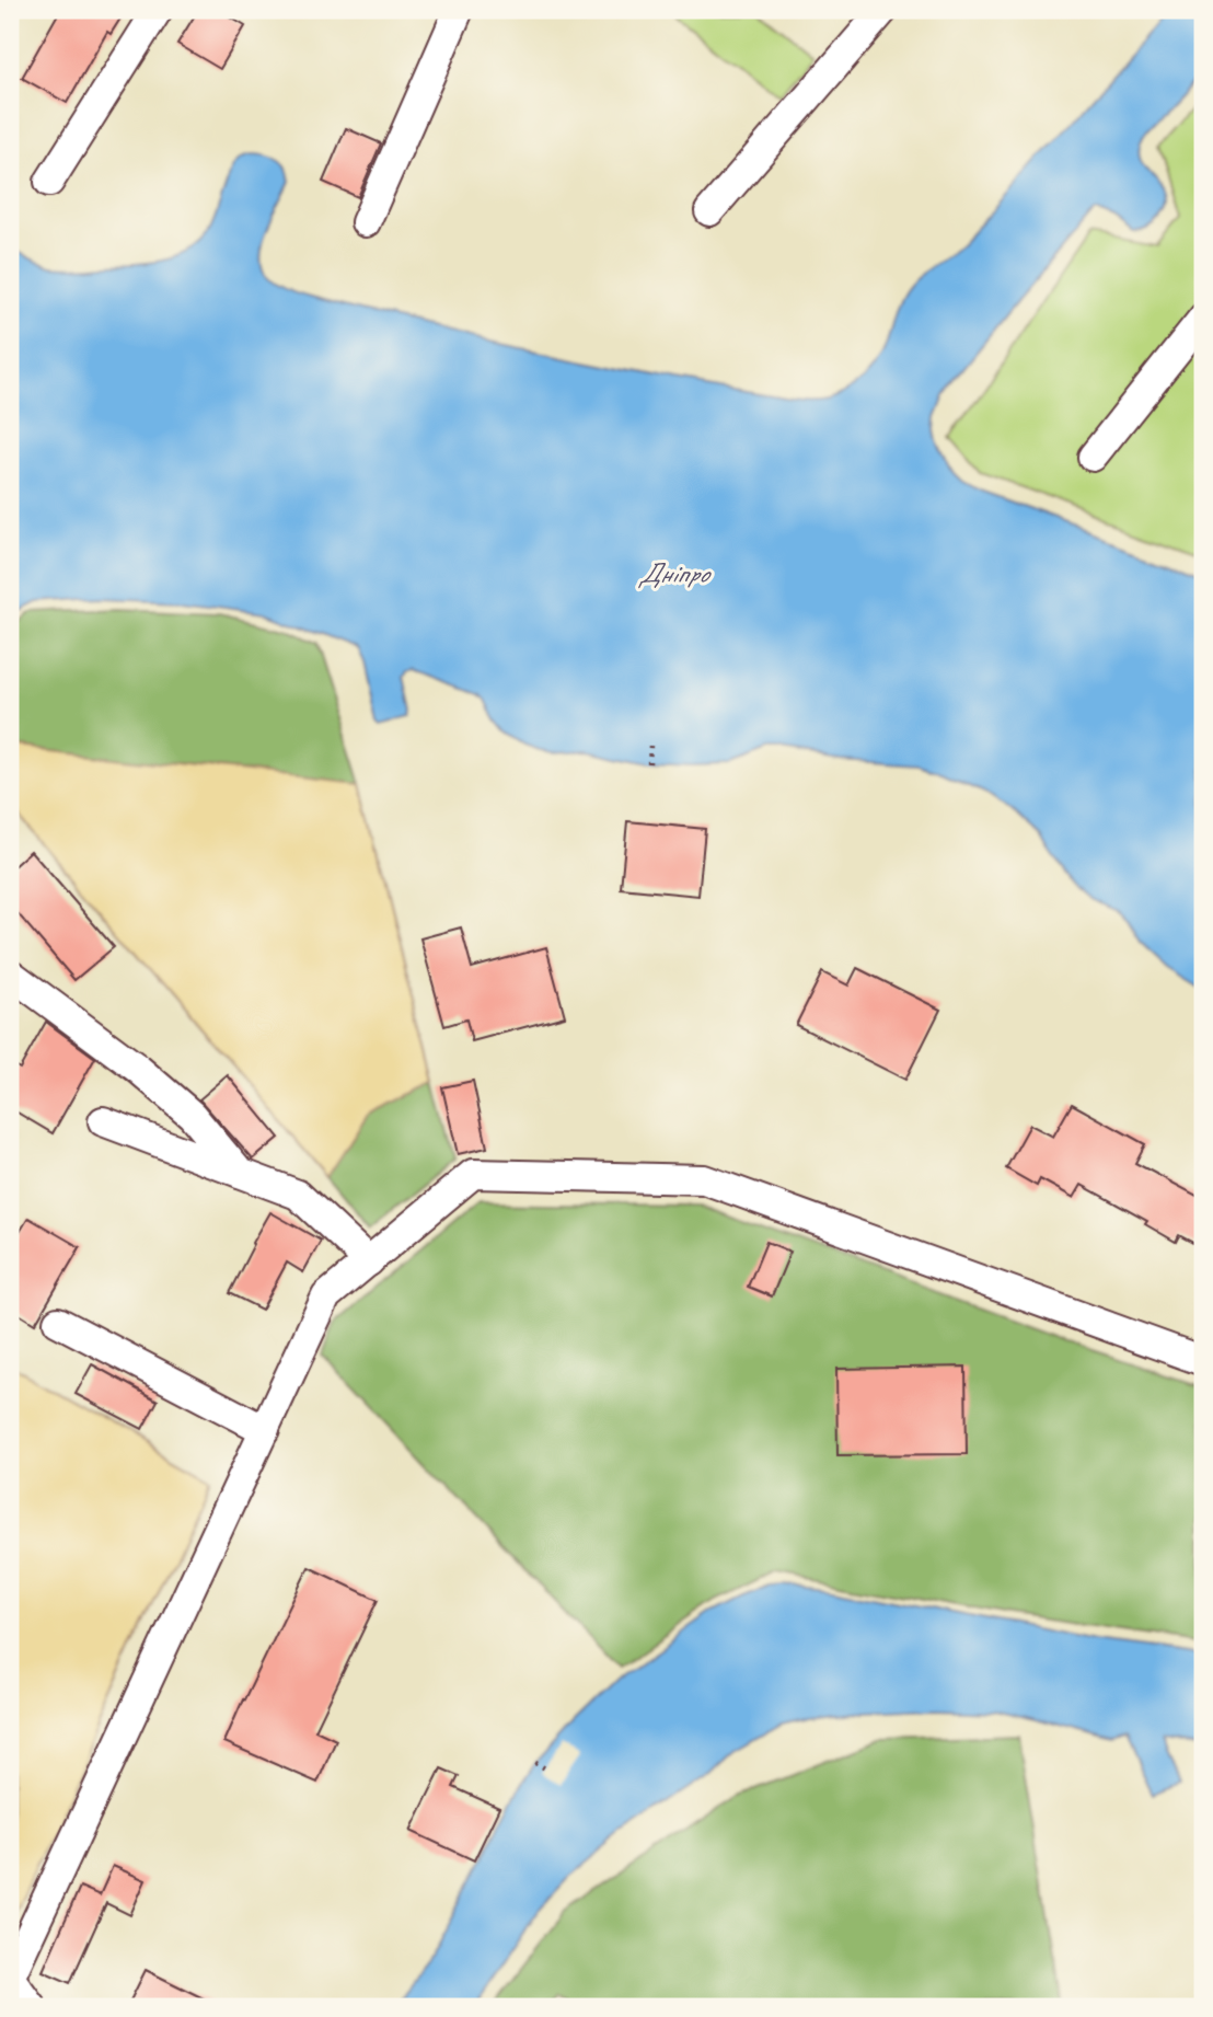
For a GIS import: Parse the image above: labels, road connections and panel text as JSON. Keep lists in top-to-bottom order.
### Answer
{
  "water": ["Дніпро"]
}
